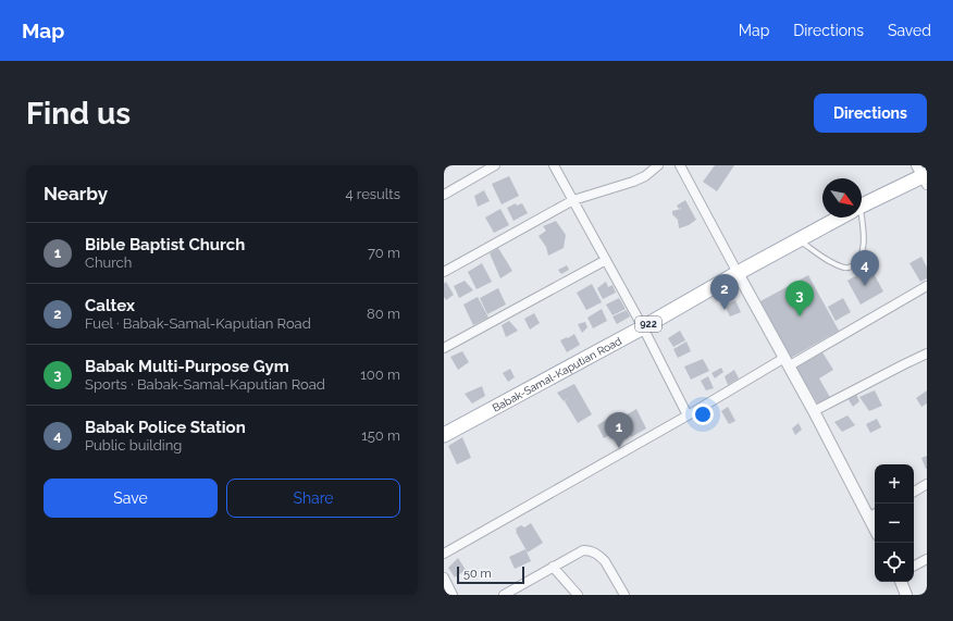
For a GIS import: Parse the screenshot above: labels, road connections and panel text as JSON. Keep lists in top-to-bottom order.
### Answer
{
  "streets": {
    "main road": ["922", "Babak-Samal-Kaputian Road"]
  },
  "scale_bar": "50 m",
  "north": "bottom right",
  "page": {
    "header": "Map",
    "nav": ["Map", "Directions", "Saved"],
    "buttons": [
      "Directions",
      ["Save", "Share"]
    ],
    "title": "Find us",
    "heading": ["Nearby", "4 results"],
    "list": [
      {
        "mark": "1",
        "name": "Bible Baptist Church",
        "note": "Church",
        "value": "70 m"
      },
      {
        "mark": "2",
        "name": "Caltex",
        "note": "Fuel · Babak-Samal-Kaputian Road",
        "value": "80 m"
      },
      {
        "mark": "3",
        "name": "Babak Multi-Purpose Gym",
        "note": "Sports · Babak-Samal-Kaputian Road",
        "value": "100 m"
      },
      {
        "mark": "4",
        "name": "Babak Police Station",
        "note": "Public building",
        "value": "150 m"
      }
    ],
    "pins": [
      "4",
      "2",
      "3",
      "1"
    ],
    "map_buttons": ["+", "−"],
    "scale": "50 m"
  }
}
